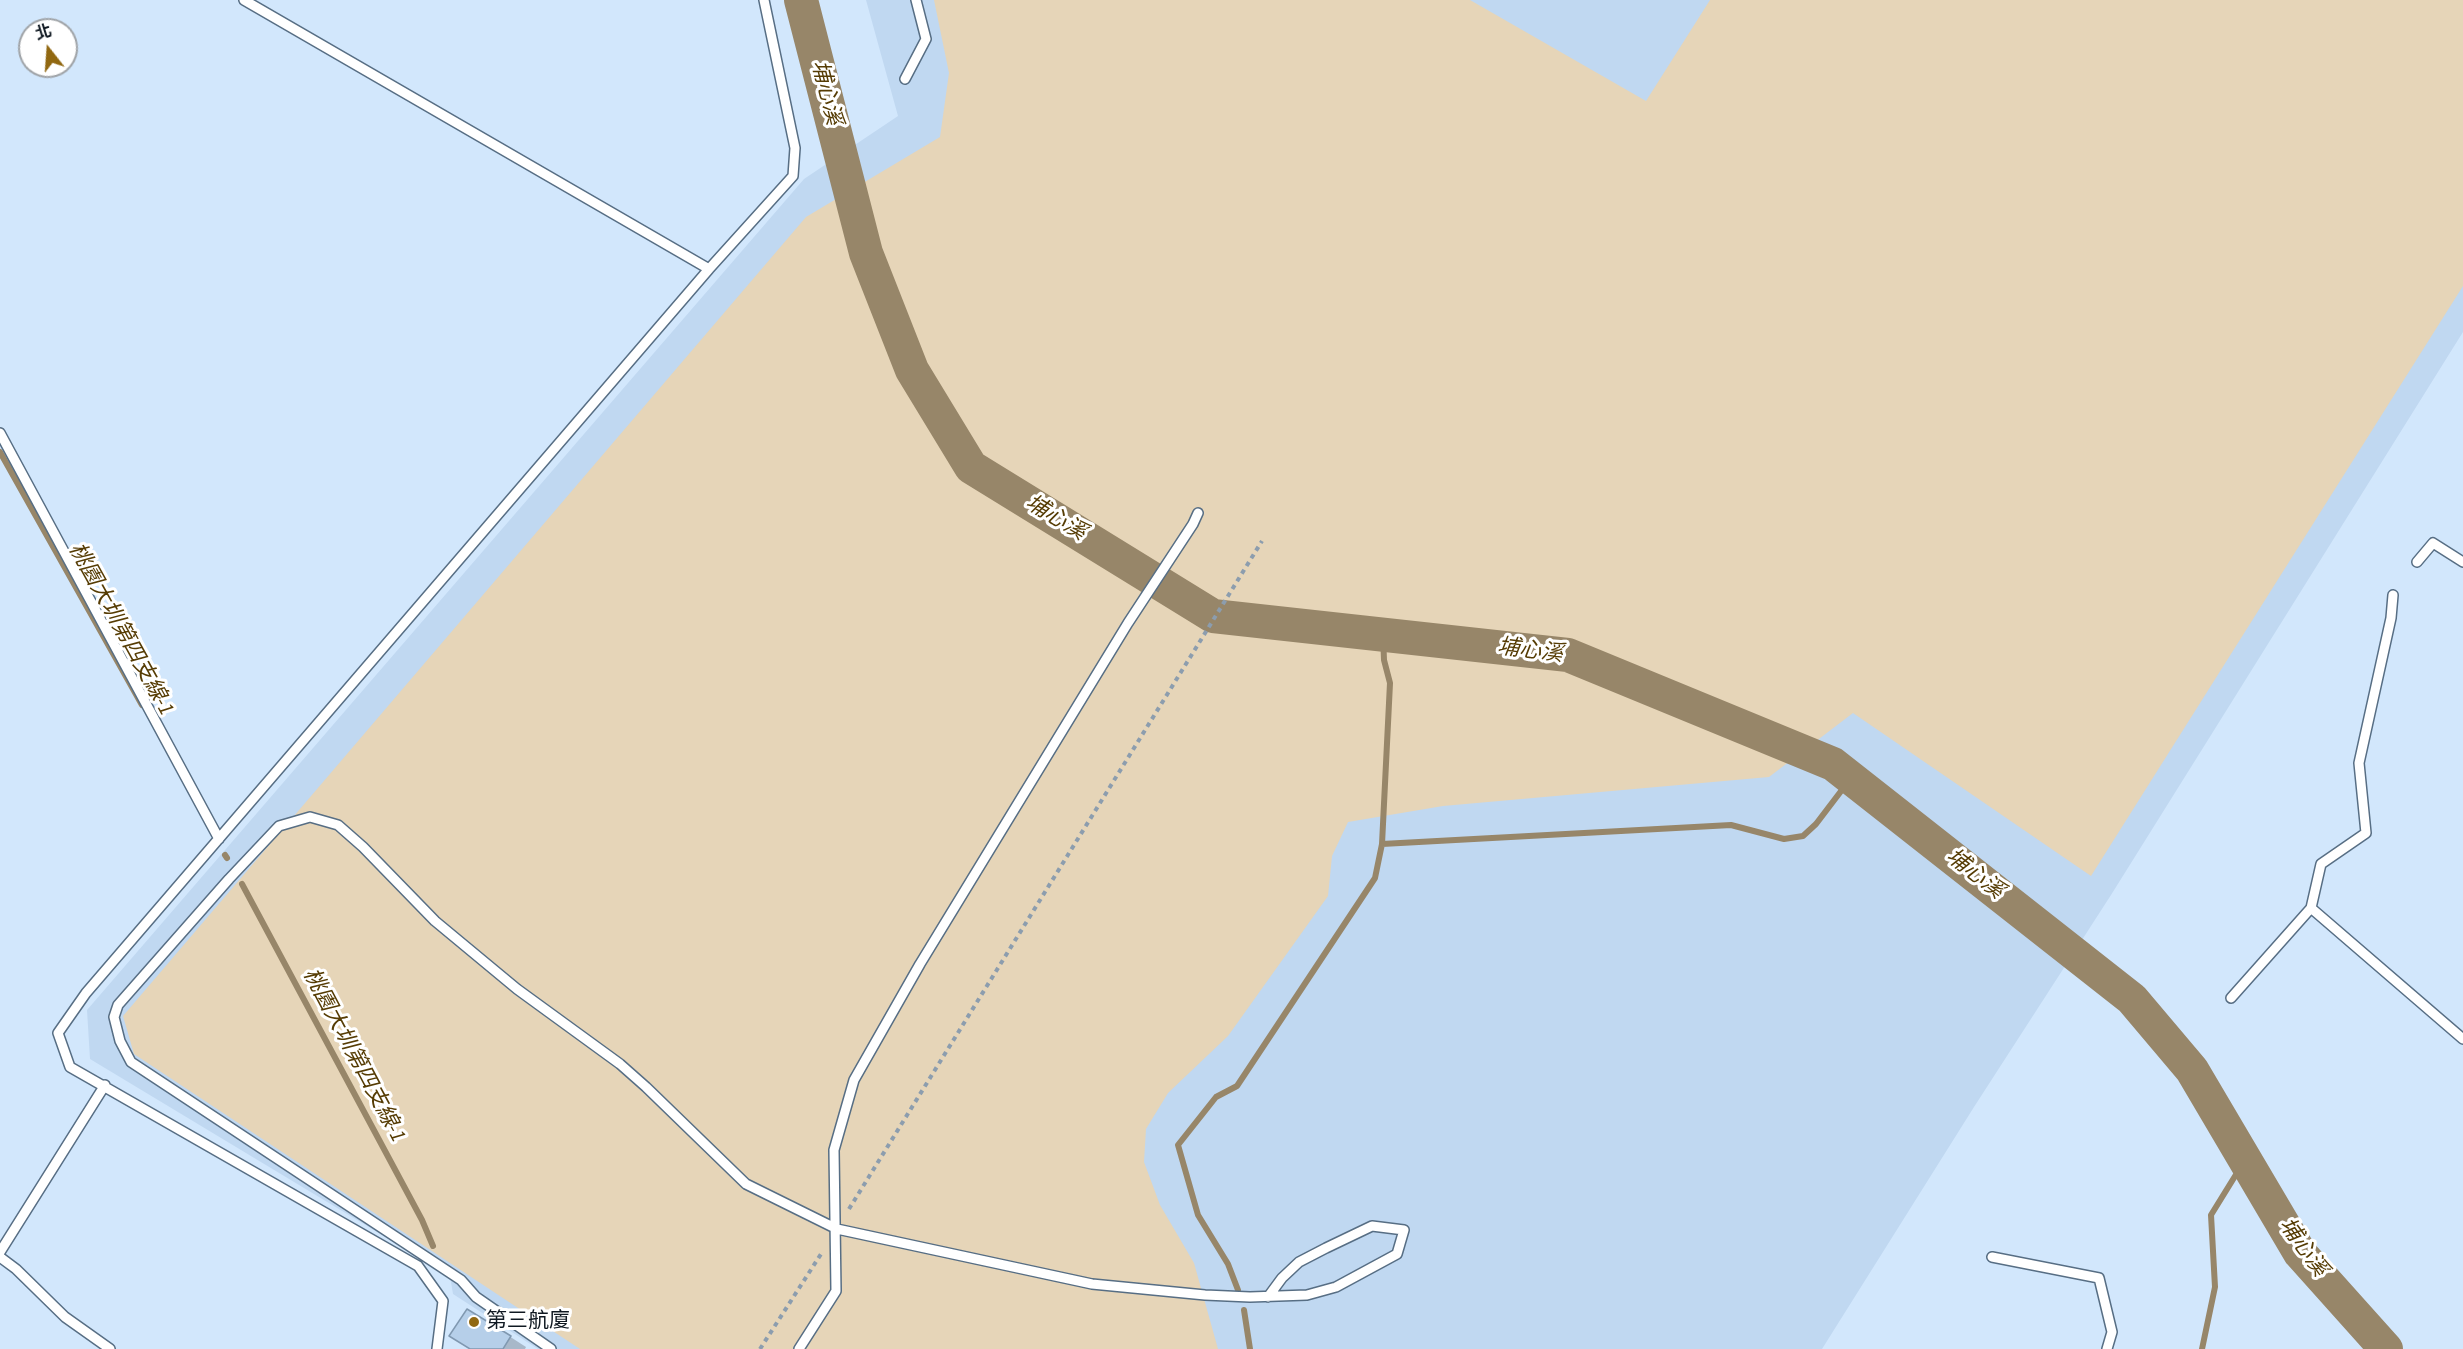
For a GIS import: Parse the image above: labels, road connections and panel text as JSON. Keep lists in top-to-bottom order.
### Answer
{
  "water": ["埔心溪", "桃園大圳第四支線-1"],
  "places": ["第三航廈"],
  "north": "top"
}
